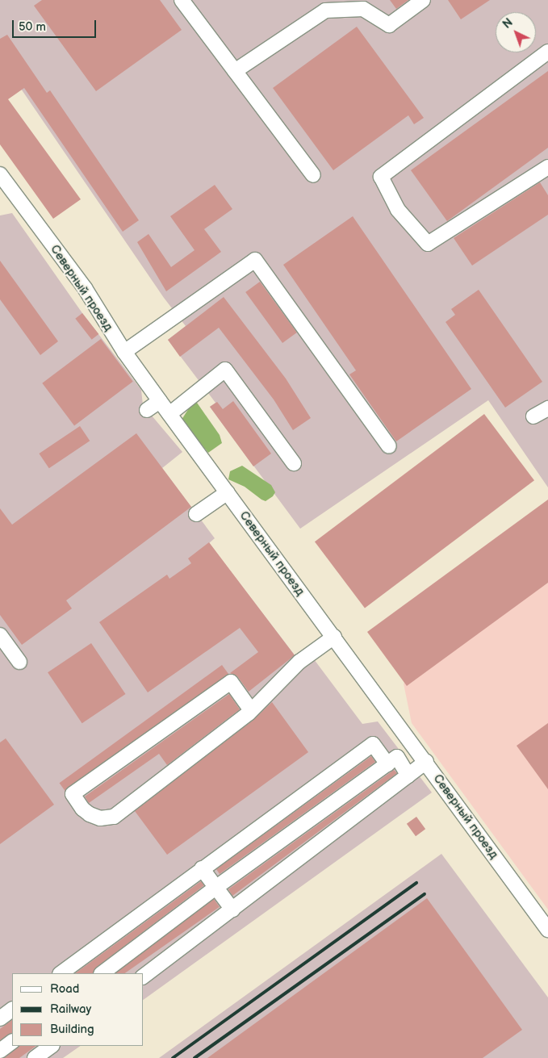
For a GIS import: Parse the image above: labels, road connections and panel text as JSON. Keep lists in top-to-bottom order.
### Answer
{
  "streets": {
    "street": ["Северный проезд"]
  },
  "legend": ["Road", "Railway", "Building"],
  "scale_bar": "50 m",
  "north": "top left"
}
